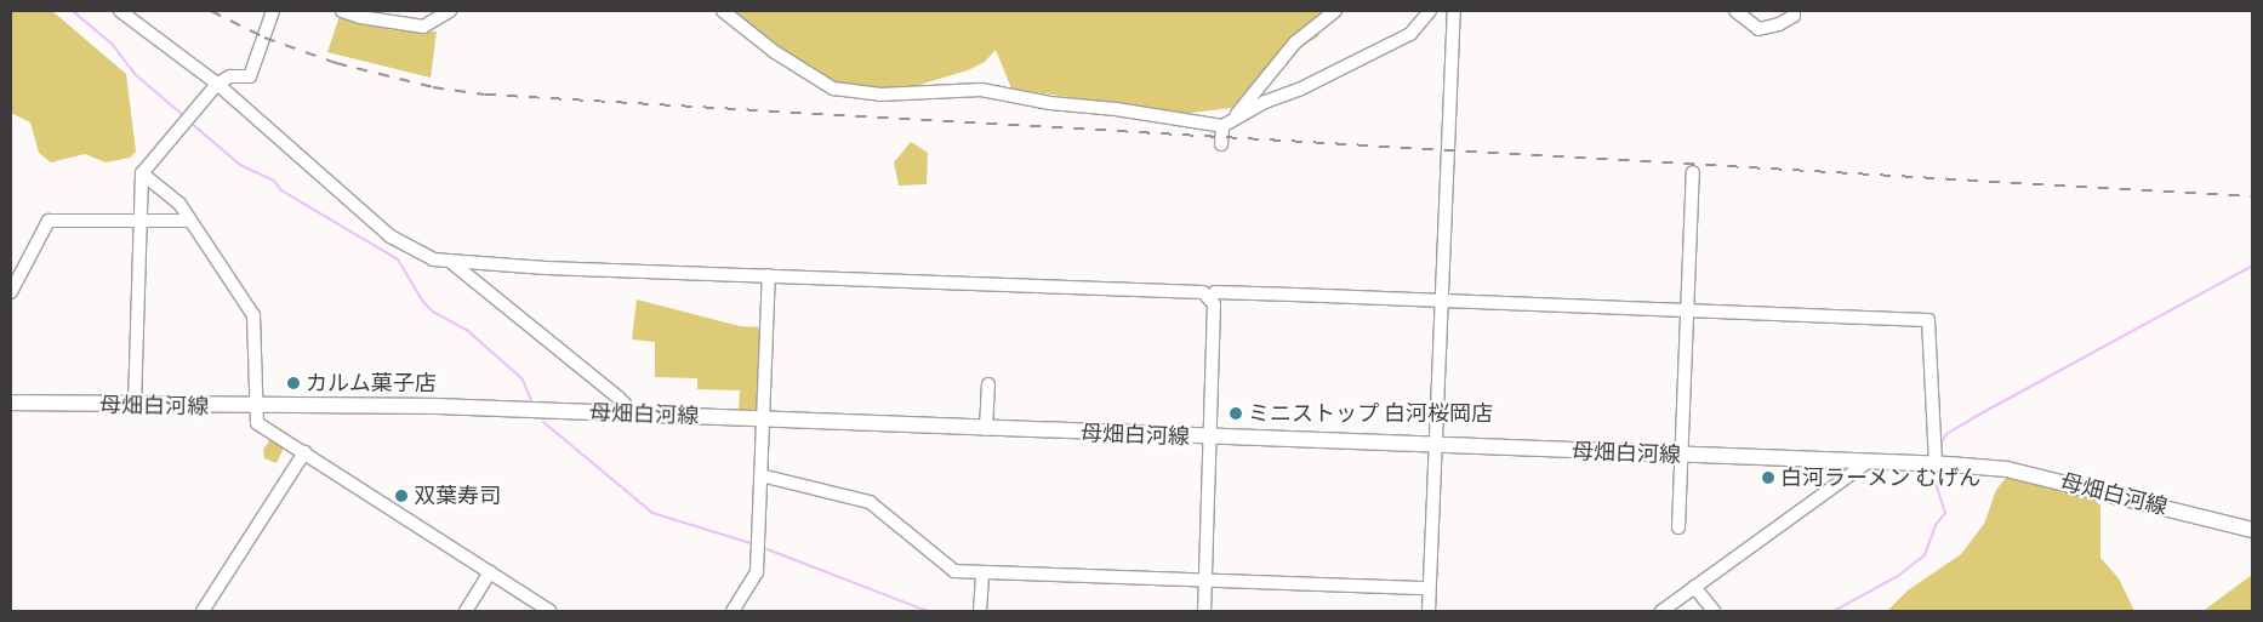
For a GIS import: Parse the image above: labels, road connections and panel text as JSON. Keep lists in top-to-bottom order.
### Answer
{
  "streets": {
    "main road": ["母畑白河線"]
  },
  "places": [
    "カルム菓子店",
    "ミニストップ 白河桜岡店",
    "白河ラーメン むげん",
    "双葉寿司"
  ]
}
